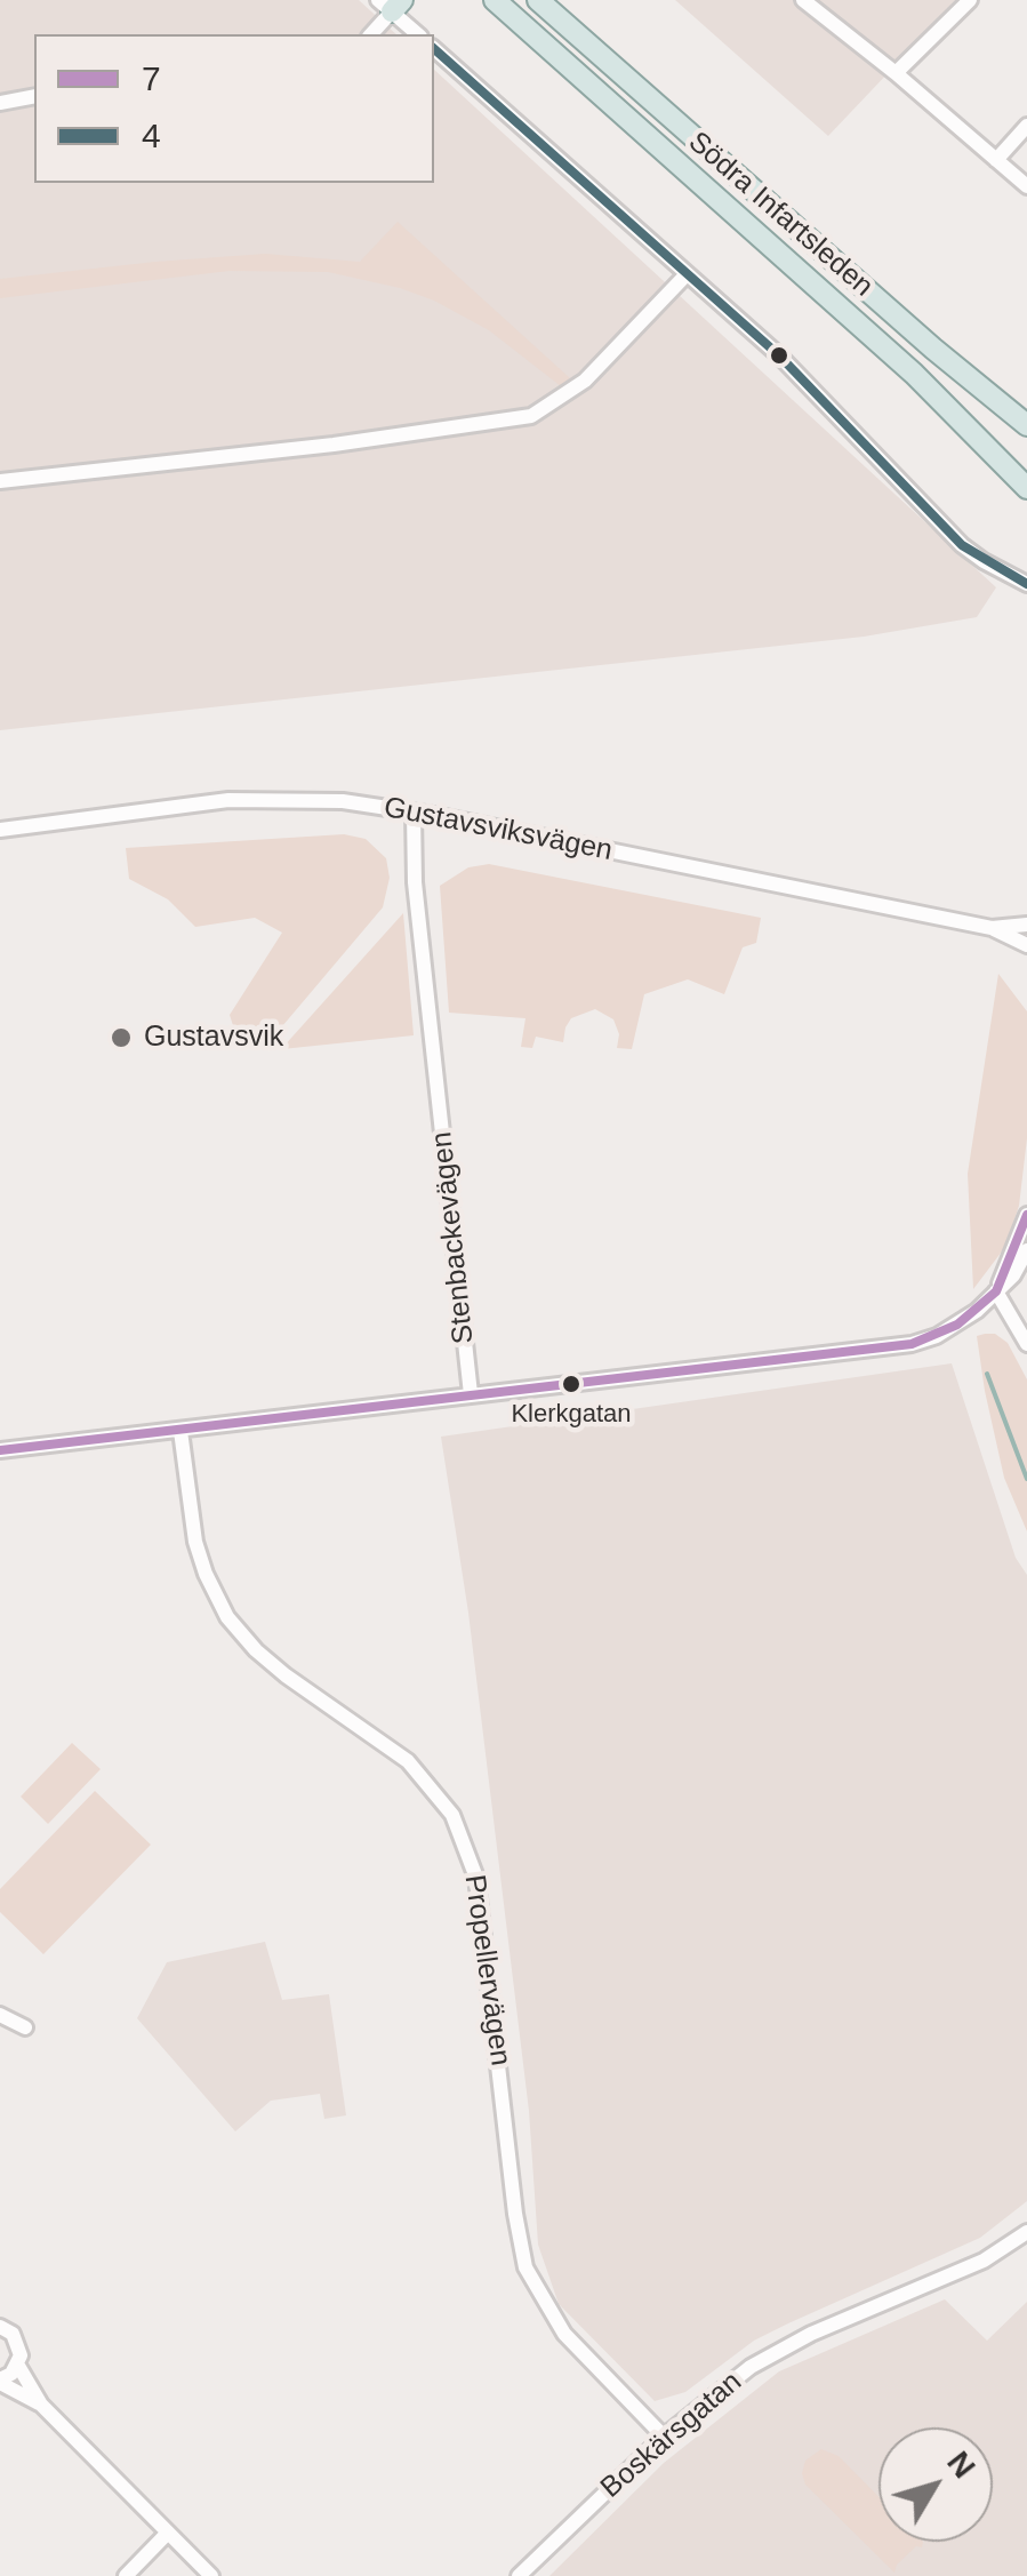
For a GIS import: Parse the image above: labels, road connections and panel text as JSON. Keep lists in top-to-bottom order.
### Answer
{
  "streets": {
    "main road": ["Södra Infartsleden"],
    "street": [
      "Gustavsviksvägen",
      "Stenbackevägen",
      "Propellervägen",
      "Boskärsgatan"
    ]
  },
  "crossings": [
    ["Gustavsviksvägen", "Stenbackevägen"],
    ["Propellervägen", "Boskärsgatan"]
  ],
  "places": ["Gustavsvik", "Klerkgatan"],
  "lines": ["transit line 4", "transit line 7"],
  "legend": ["7", "4"],
  "north": "top right"
}
